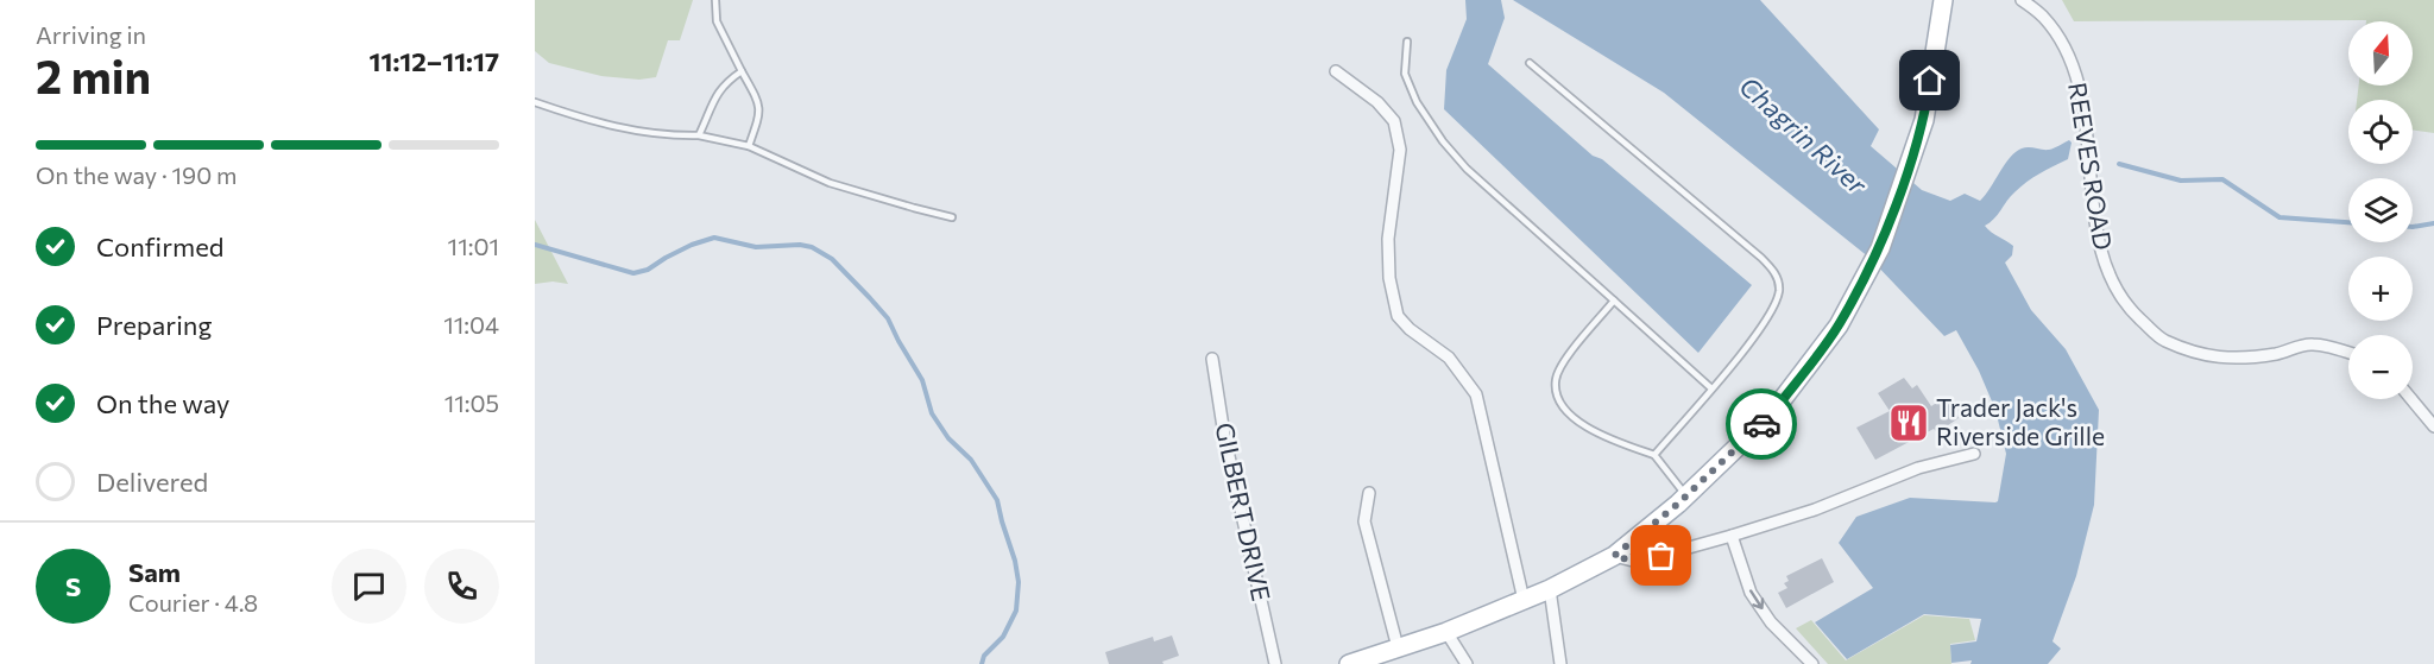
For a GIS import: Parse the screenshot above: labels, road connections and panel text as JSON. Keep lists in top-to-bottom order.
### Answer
{
  "streets": {
    "street": ["REEVES ROAD", "GILBERT DRIVE"]
  },
  "water": ["Chagrin River"],
  "places": {
    "restaurant": ["Trader Jack's Riverside Grille"]
  },
  "north": "top",
  "page": {
    "heading": ["2 min", "Arriving in", "11:12–11:17"],
    "panel": ["Sam", "Courier · 4.8"],
    "map_buttons": ["+", "−"],
    "bar": "On the way · 190 m",
    "list": [
      ["Confirmed", "11:01"],
      ["Preparing", "11:04"],
      ["On the way", "11:05"],
      "Delivered"
    ],
    "round": "S"
  }
}
